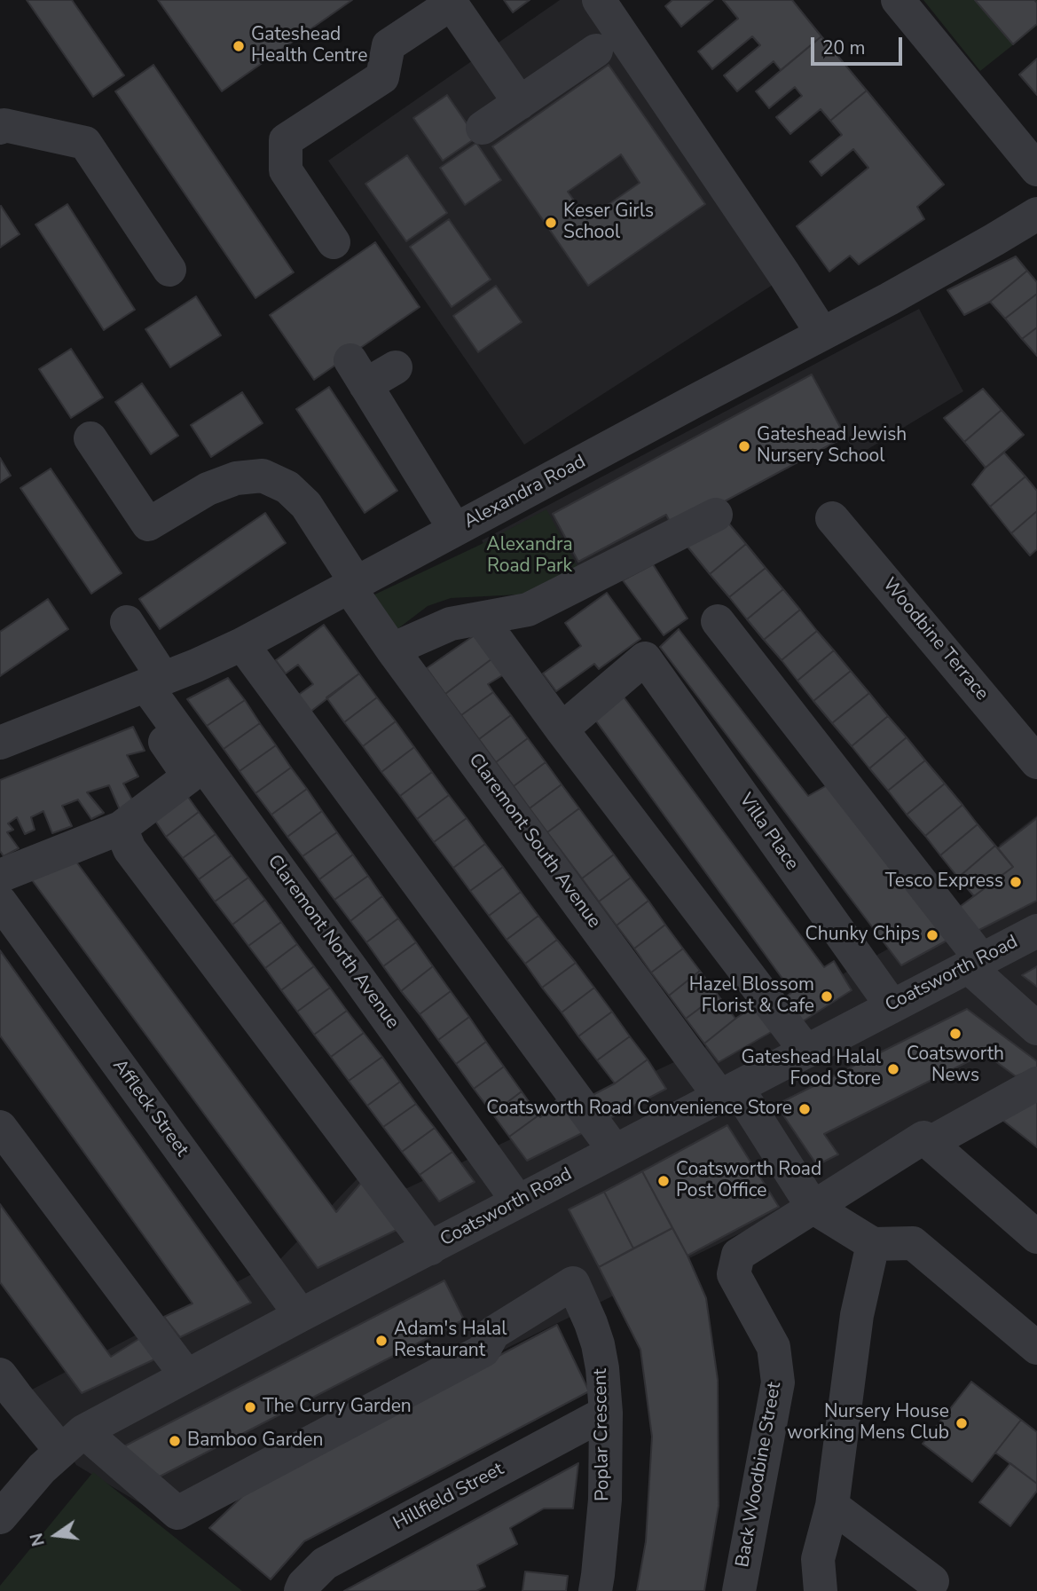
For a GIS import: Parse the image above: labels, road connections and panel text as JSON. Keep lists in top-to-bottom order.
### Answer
{
  "streets": {
    "street": [
      "Alexandra Road",
      "Woodbine Terrace",
      "Villa Place",
      "Claremont South Avenue",
      "Claremont North Avenue",
      "Coatsworth Road",
      "Affleck Street",
      "Poplar Crescent",
      "Back Woodbine Street",
      "Hillfield Street"
    ]
  },
  "crossings": [
    ["Alexandra Road", "Claremont South Avenue"],
    ["Alexandra Road", "Claremont North Avenue"],
    ["Villa Place", "Coatsworth Road"],
    ["Claremont South Avenue", "Coatsworth Road"],
    ["Claremont South Avenue", "Back Woodbine Street"],
    ["Claremont North Avenue", "Coatsworth Road"],
    ["Coatsworth Road", "Affleck Street"],
    ["Coatsworth Road", "Poplar Crescent"],
    ["Poplar Crescent", "Hillfield Street"]
  ],
  "parks": ["Alexandra Road Park"],
  "places": [
    "Gateshead Health Centre",
    "Keser Girls School",
    "Gateshead Jewish Nursery School",
    "Tesco Express",
    "Chunky Chips",
    "Hazel Blossom Florist & Cafe",
    "Coatsworth News",
    "Gateshead Halal Food Store",
    "Coatsworth Road Convenience Store",
    "Coatsworth Road Post Office",
    "Adam's Halal Restaurant",
    "The Curry Garden",
    "Nursery House working Mens Club",
    "Bamboo Garden"
  ],
  "scale_bar": "20 m",
  "north": "left"
}
